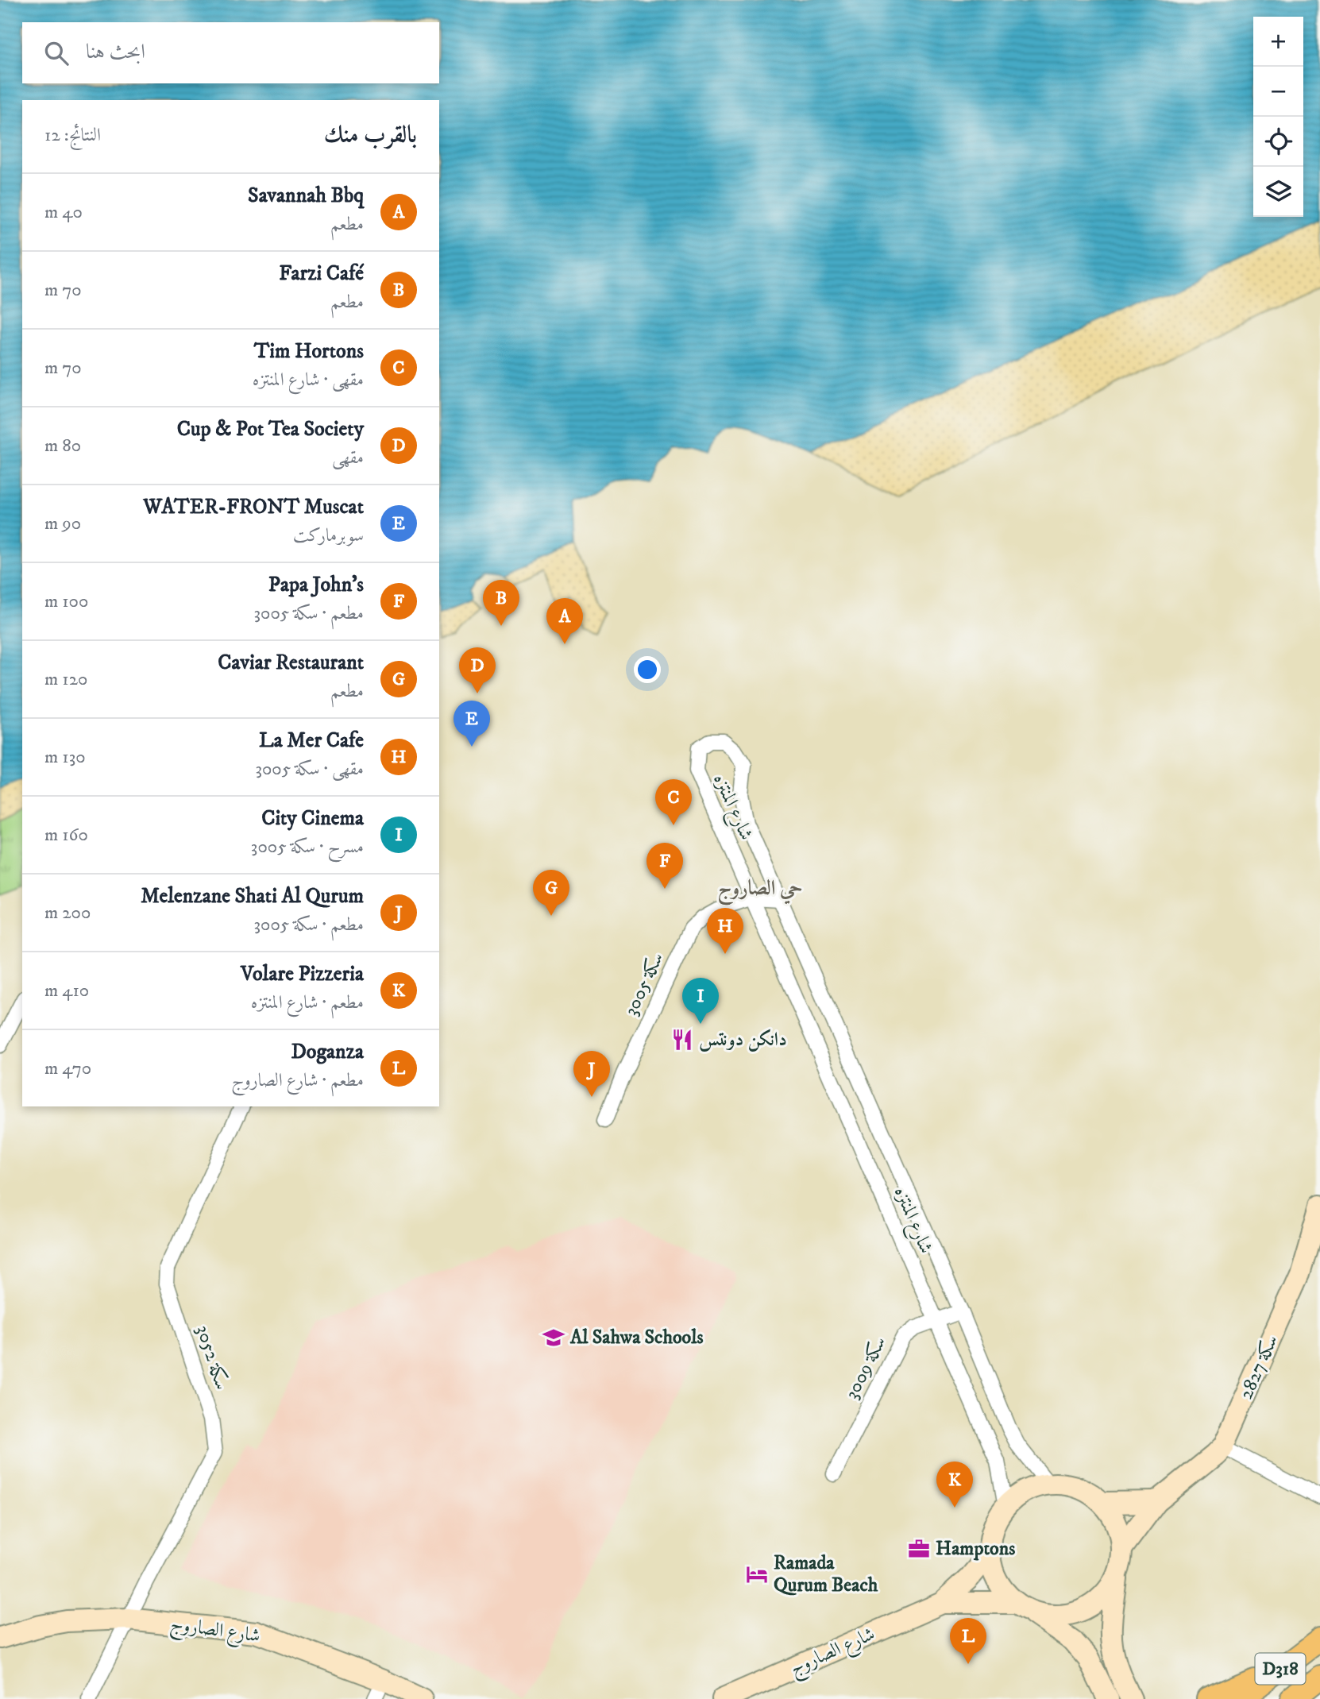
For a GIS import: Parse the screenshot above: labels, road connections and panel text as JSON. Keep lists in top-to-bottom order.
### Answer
{
  "streets": {
    "main road": ["سكة 2827", "شارع الصاروج", "D318"],
    "street": [
      "شارع المنتزه",
      "سكة 3005",
      "سكة 3052",
      "سكة 3009"
    ]
  },
  "crossings": [
    ["شارع المنتزه", "سكة 3005"],
    ["شارع المنتزه", "سكة 2827"],
    ["شارع المنتزه", "سكة 3009"],
    ["شارع المنتزه", "شارع الصاروج"],
    ["سكة 3052", "شارع الصاروج"],
    ["سكة 2827", "شارع الصاروج"]
  ],
  "districts": ["حي الصاروج"],
  "places": {
    "restaurant": ["دانكن دونتس"],
    "school or university": ["Al Sahwa Schools"],
    "office": ["Hamptons"],
    "hotel": ["Ramada Qurum Beach"]
  },
  "page": {
    "map_buttons": ["+", "−"],
    "search": "ابحث هنا",
    "heading": ["بالقرب منك", "النتائج: 12"],
    "list": [
      {
        "mark": "A",
        "name": "Savannah Bbq",
        "note": "مطعم",
        "value": "40 m"
      },
      {
        "mark": "B",
        "name": "Farzi Café",
        "note": "مطعم",
        "value": "70 m"
      },
      {
        "mark": "C",
        "name": "Tim Hortons",
        "note": "مقهى · شارع المنتزه",
        "value": "70 m"
      },
      {
        "mark": "D",
        "name": "Cup & Pot Tea Society",
        "note": "مقهى",
        "value": "80 m"
      },
      {
        "mark": "E",
        "name": "WATER-FRONT Muscat",
        "note": "سوبرماركت",
        "value": "90 m"
      },
      {
        "mark": "F",
        "name": "Papa John’s",
        "note": "مطعم · سكة 3005",
        "value": "100 m"
      },
      {
        "mark": "G",
        "name": "Caviar Restaurant",
        "note": "مطعم",
        "value": "120 m"
      },
      {
        "mark": "H",
        "name": "La Mer Cafe",
        "note": "مقهى · سكة 3005",
        "value": "130 m"
      },
      {
        "mark": "I",
        "name": "City Cinema",
        "note": "مسرح · سكة 3005",
        "value": "160 m"
      },
      {
        "mark": "J",
        "name": "Melenzane Shati Al Qurum",
        "note": "مطعم · سكة 3005",
        "value": "200 m"
      },
      {
        "mark": "K",
        "name": "Volare Pizzeria",
        "note": "مطعم · شارع المنتزه",
        "value": "410 m"
      },
      {
        "mark": "L",
        "name": "Doganza",
        "note": "مطعم · شارع الصاروج",
        "value": "470 m"
      }
    ],
    "pins": [
      "B",
      "A",
      "D",
      "E",
      "C",
      "F",
      "G",
      "H",
      "I",
      "J",
      "K",
      "L"
    ]
  }
}
